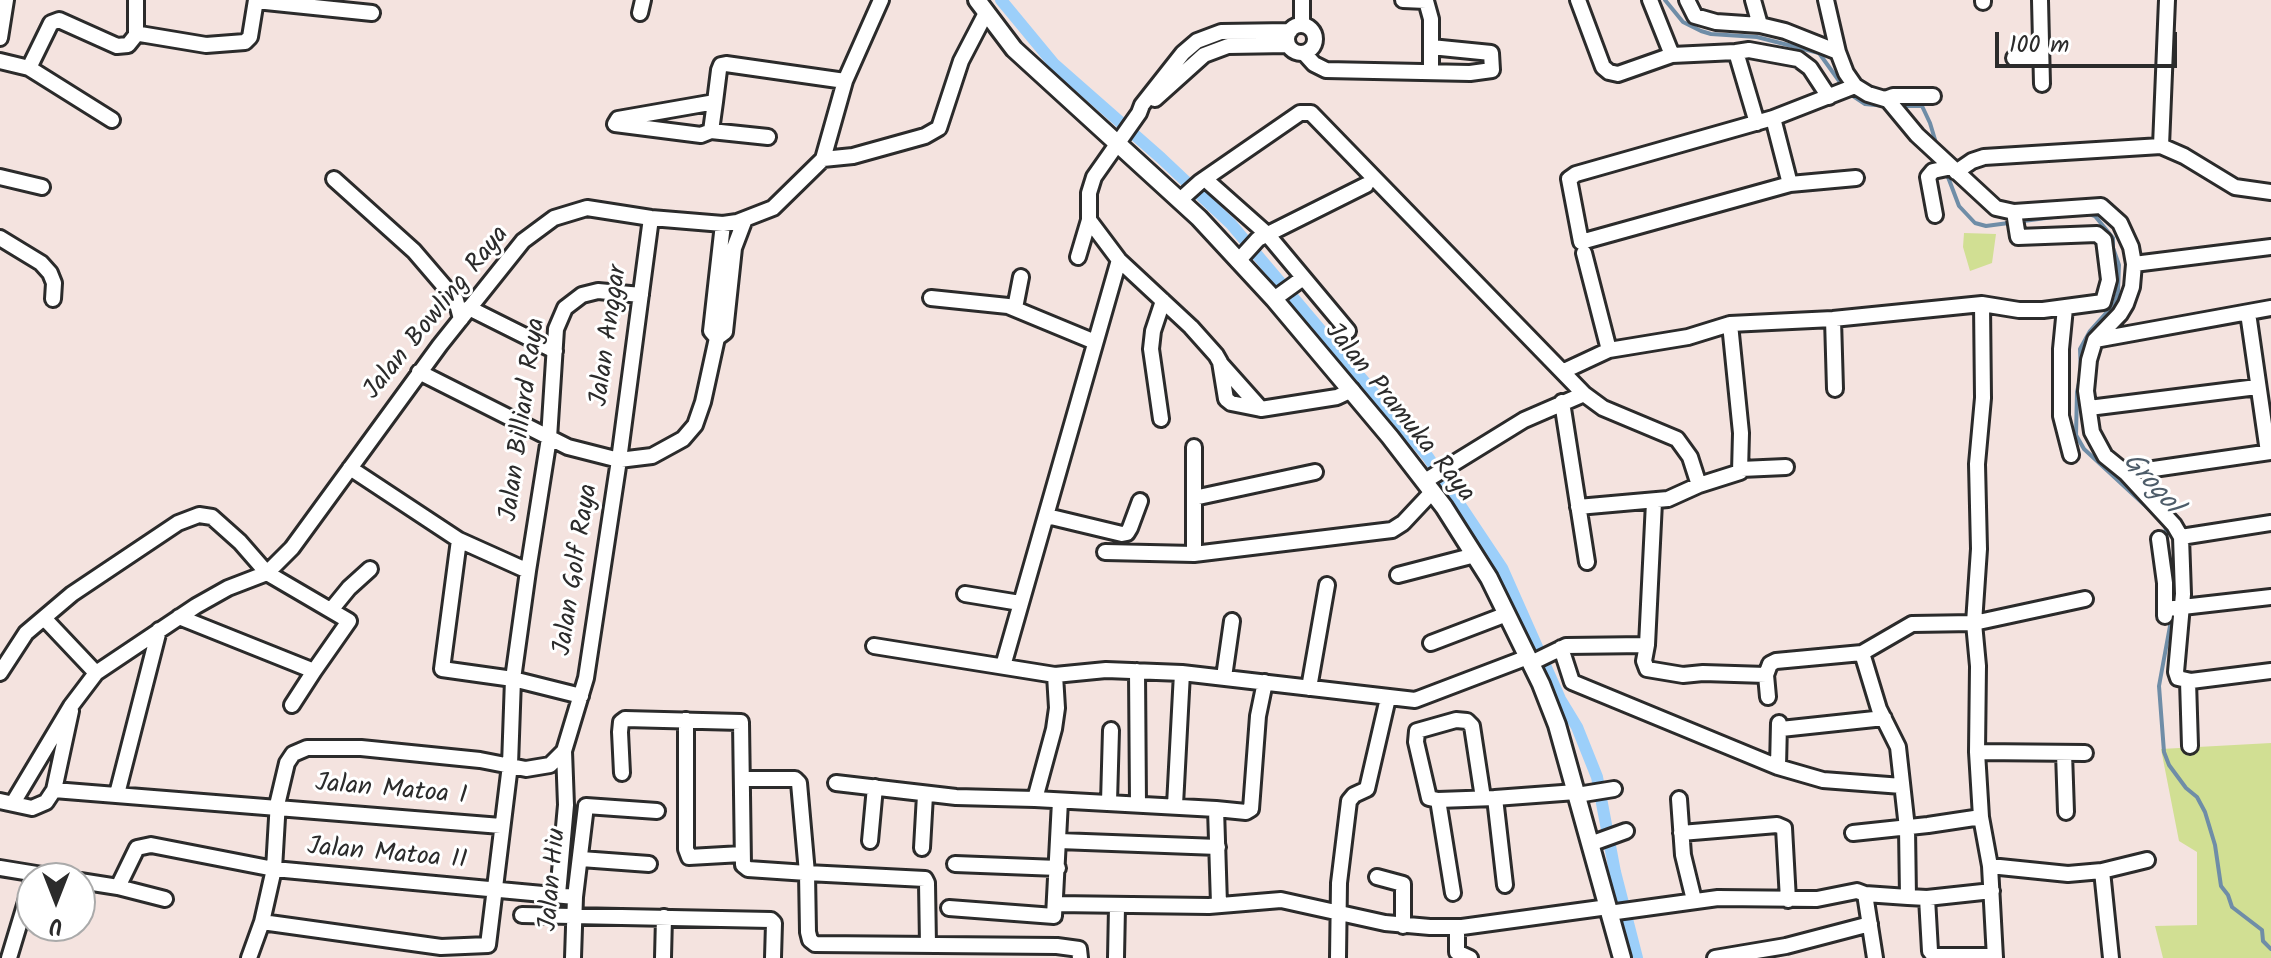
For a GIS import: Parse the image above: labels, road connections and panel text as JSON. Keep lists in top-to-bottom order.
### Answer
{
  "streets": {
    "street": [
      "Jalan Bowling Raya",
      "Jalan Anggar",
      "Jalan Pramuka Raya",
      "Jalan Billiard Raya",
      "Jalan Golf Raya",
      "Jalan Matoa I",
      "Jalan Matoa II",
      "Jalan Hiu"
    ]
  },
  "crossings": [
    ["Jalan Bowling Raya", "Jalan Anggar"],
    ["Jalan Bowling Raya", "Jalan Billiard Raya"],
    ["Jalan Bowling Raya", "Jalan Golf Raya"],
    ["Jalan Anggar", "Jalan Billiard Raya"],
    ["Jalan Anggar", "Jalan Golf Raya"],
    ["Jalan Billiard Raya", "Jalan Matoa I"],
    ["Jalan Billiard Raya", "Jalan Matoa II"],
    ["Jalan Golf Raya", "Jalan Matoa II"],
    ["Jalan Matoa II", "Jalan Hiu"]
  ],
  "water": ["Grogol"],
  "scale_bar": "100 m",
  "north": "bottom"
}
